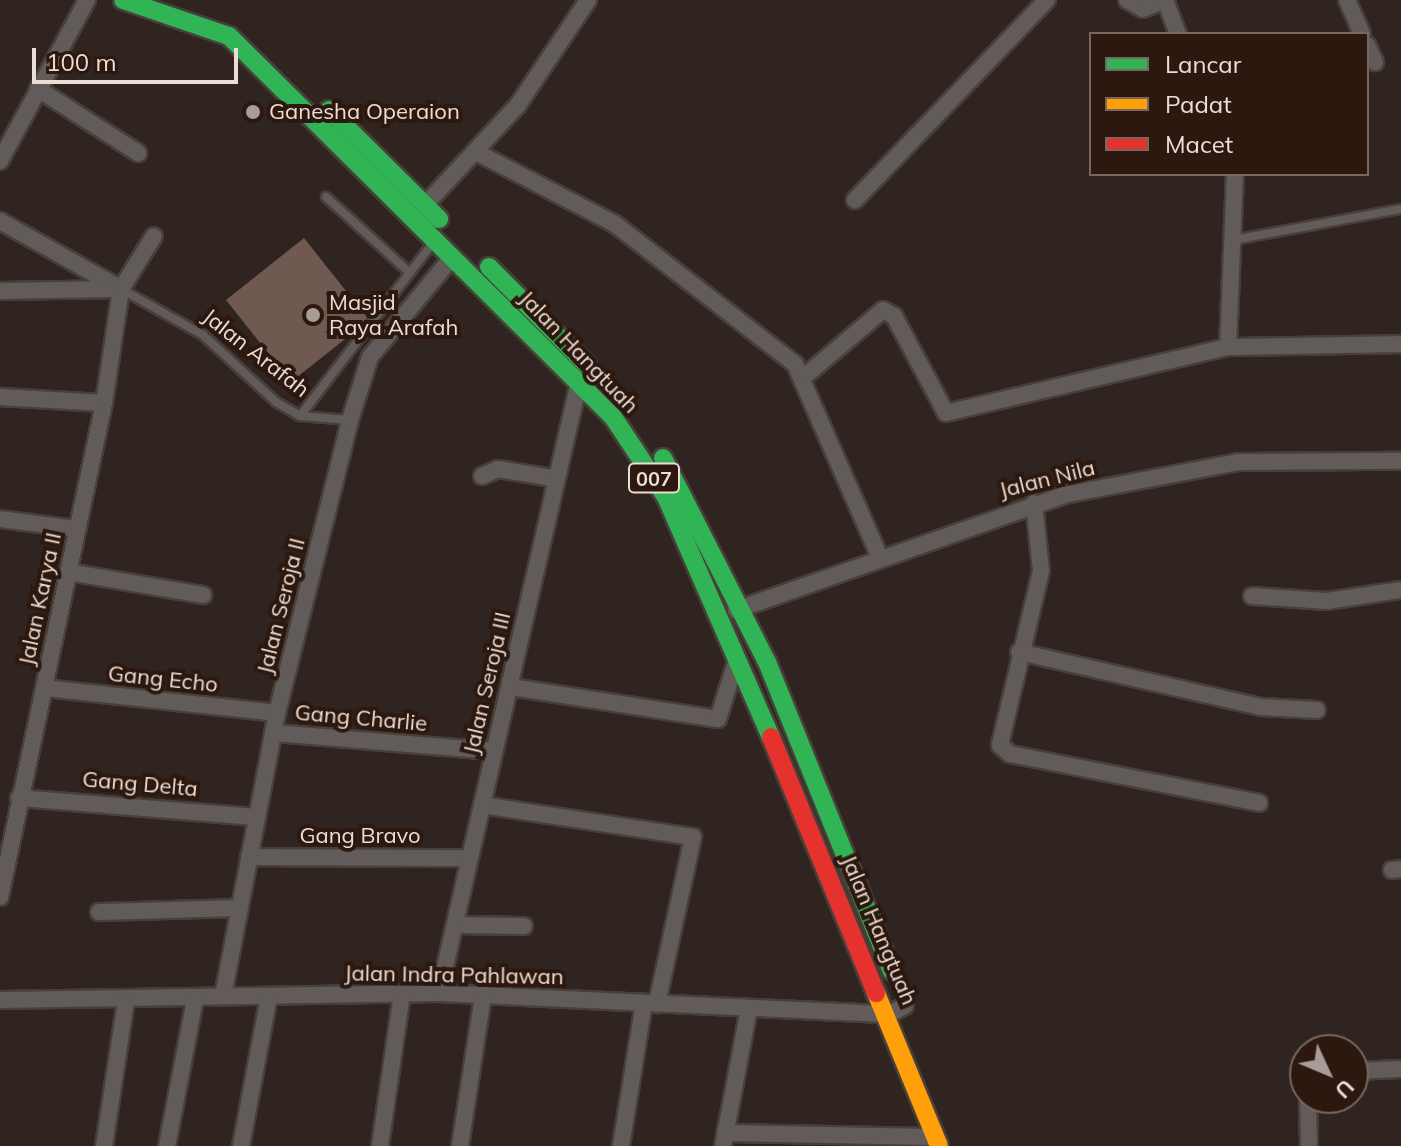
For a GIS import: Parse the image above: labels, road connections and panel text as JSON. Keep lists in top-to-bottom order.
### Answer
{
  "streets": {
    "highway": ["Jalan Hangtuah", "007"],
    "street": [
      "Jalan Nila",
      "Jalan Karya II",
      "Jalan Seroja II",
      "Gang Echo",
      "Jalan Seroja III",
      "Gang Charlie",
      "Gang Delta",
      "Gang Bravo",
      "Jalan Indra Pahlawan"
    ],
    "lane": ["Jalan Arafah"]
  },
  "crossings": [
    ["Jalan Hangtuah", "Jalan Nila"],
    ["Jalan Hangtuah", "Jalan Seroja II"],
    ["Jalan Hangtuah", "Jalan Seroja III"],
    ["Jalan Hangtuah", "Jalan Indra Pahlawan"],
    ["Jalan Arafah", "Jalan Karya II"],
    ["Jalan Arafah", "Jalan Seroja II"],
    ["Jalan Karya II", "Gang Echo"],
    ["Jalan Karya II", "Gang Delta"],
    ["Jalan Seroja II", "Gang Echo"],
    ["Jalan Seroja II", "Gang Charlie"],
    ["Jalan Seroja II", "Gang Delta"],
    ["Jalan Seroja II", "Gang Bravo"],
    ["Jalan Seroja II", "Jalan Indra Pahlawan"],
    ["Jalan Seroja III", "Gang Charlie"],
    ["Jalan Seroja III", "Gang Bravo"],
    ["Jalan Seroja III", "Jalan Indra Pahlawan"]
  ],
  "places": ["Ganesha Operaion", "Masjid Raya Arafah"],
  "legend": ["Lancar", "Padat", "Macet"],
  "scale_bar": "100 m",
  "north": "bottom right"
}
